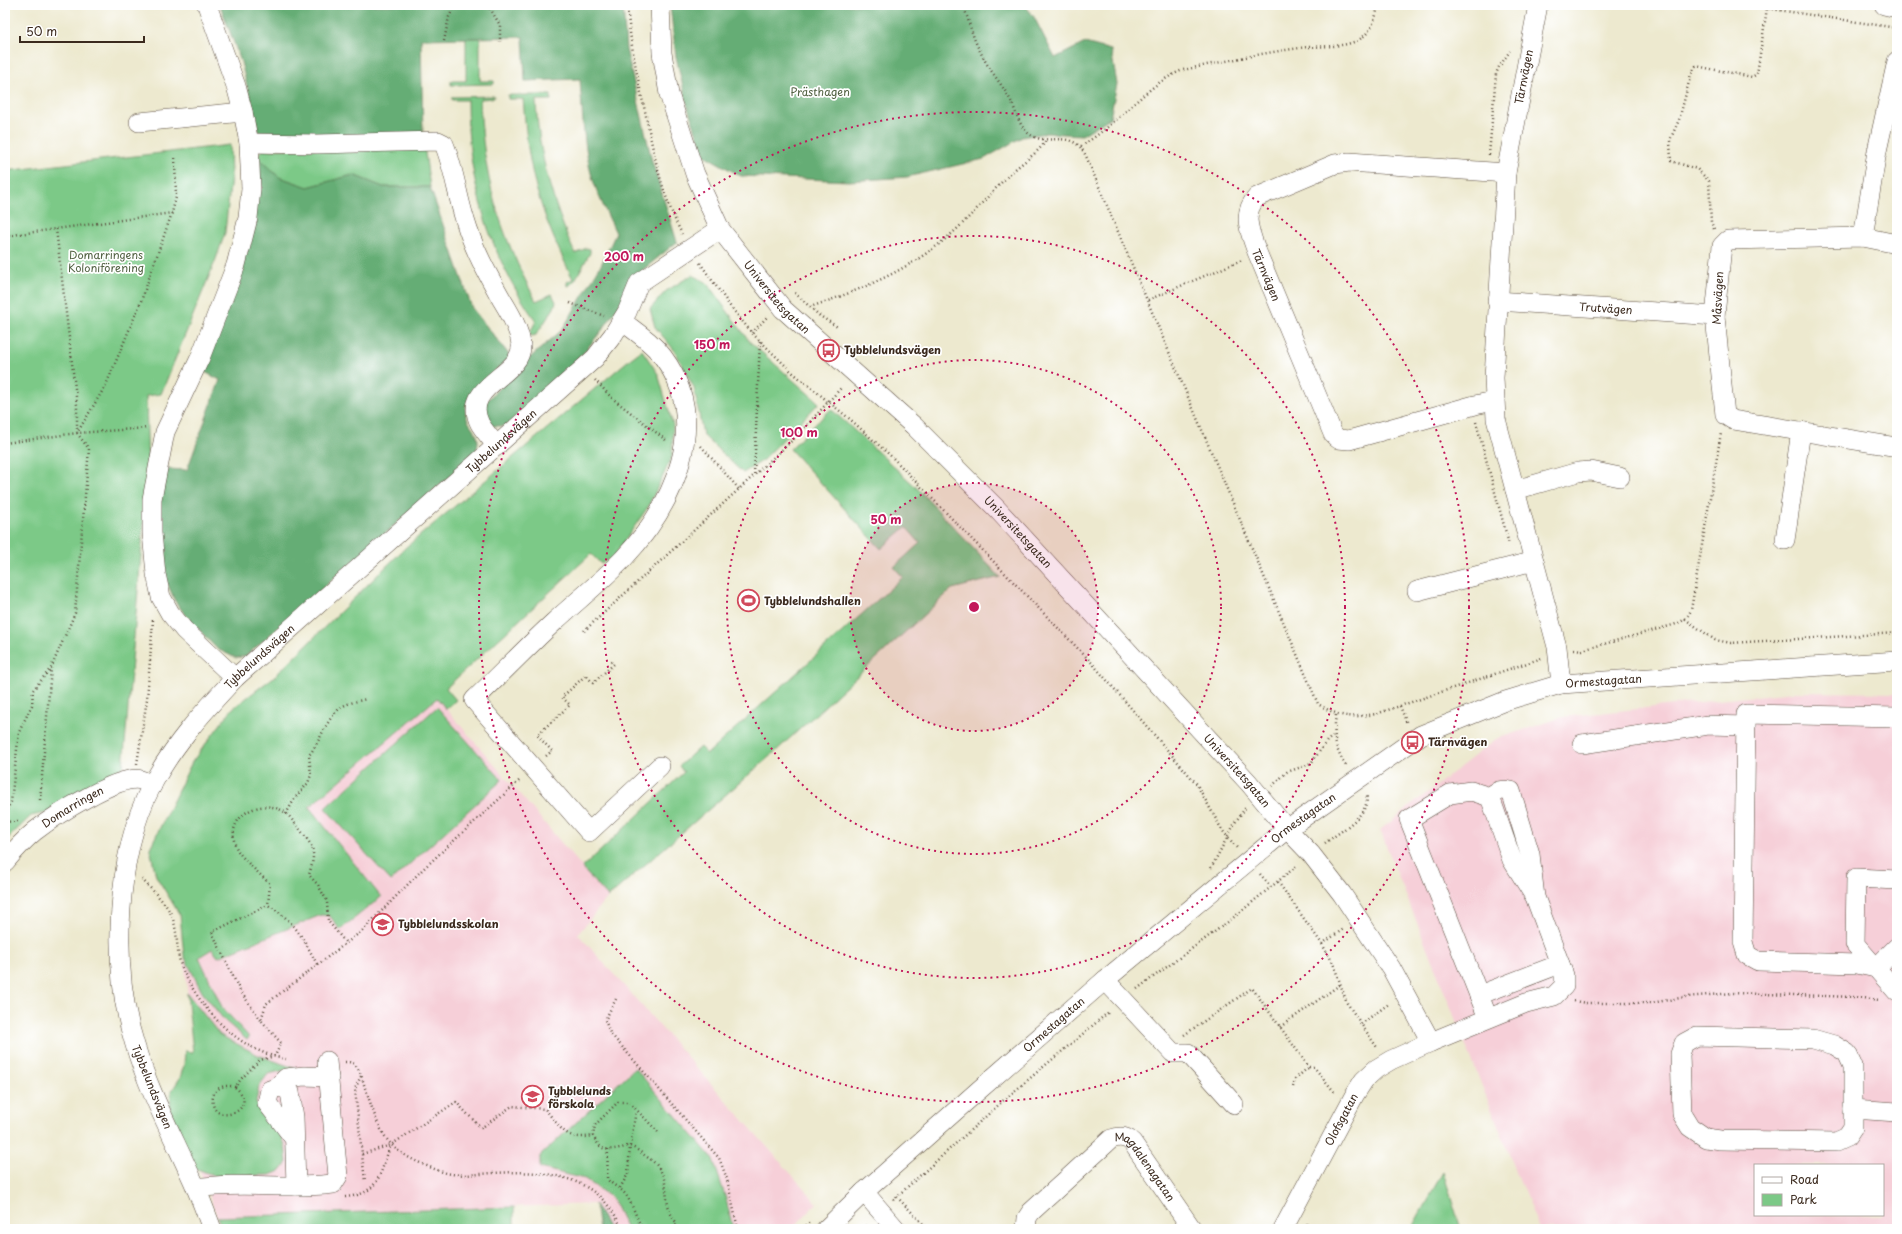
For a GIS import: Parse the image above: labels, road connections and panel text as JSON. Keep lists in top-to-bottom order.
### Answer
{
  "streets": {
    "street": [
      "Tärnvägen",
      "Universitetsgatan",
      "Måsvägen",
      "Trutvägen",
      "Tybbelundsvägen",
      "Ormestagatan",
      "Domarringen",
      "Olofsgatan",
      "Magdalenagatan"
    ]
  },
  "crossings": [
    ["Tärnvägen", "Trutvägen"],
    ["Tärnvägen", "Ormestagatan"],
    ["Universitetsgatan", "Tybbelundsvägen"],
    ["Universitetsgatan", "Ormestagatan"],
    ["Universitetsgatan", "Olofsgatan"],
    ["Måsvägen", "Trutvägen"],
    ["Tybbelundsvägen", "Domarringen"]
  ],
  "parks": ["Prästhagen", "Domarringens Koloniförening"],
  "places": {
    "bus stop": ["Tybblelundsvägen", "Tärnvägen"],
    "sports": ["Tybblelundshallen"],
    "school or university": ["Tybblelundsskolan", "Tybblelunds förskola"]
  },
  "legend": ["Road", "Park"],
  "scale_bar": "50 m",
  "rings": [
    "200 m",
    "150 m",
    "100 m",
    "50 m"
  ]
}
